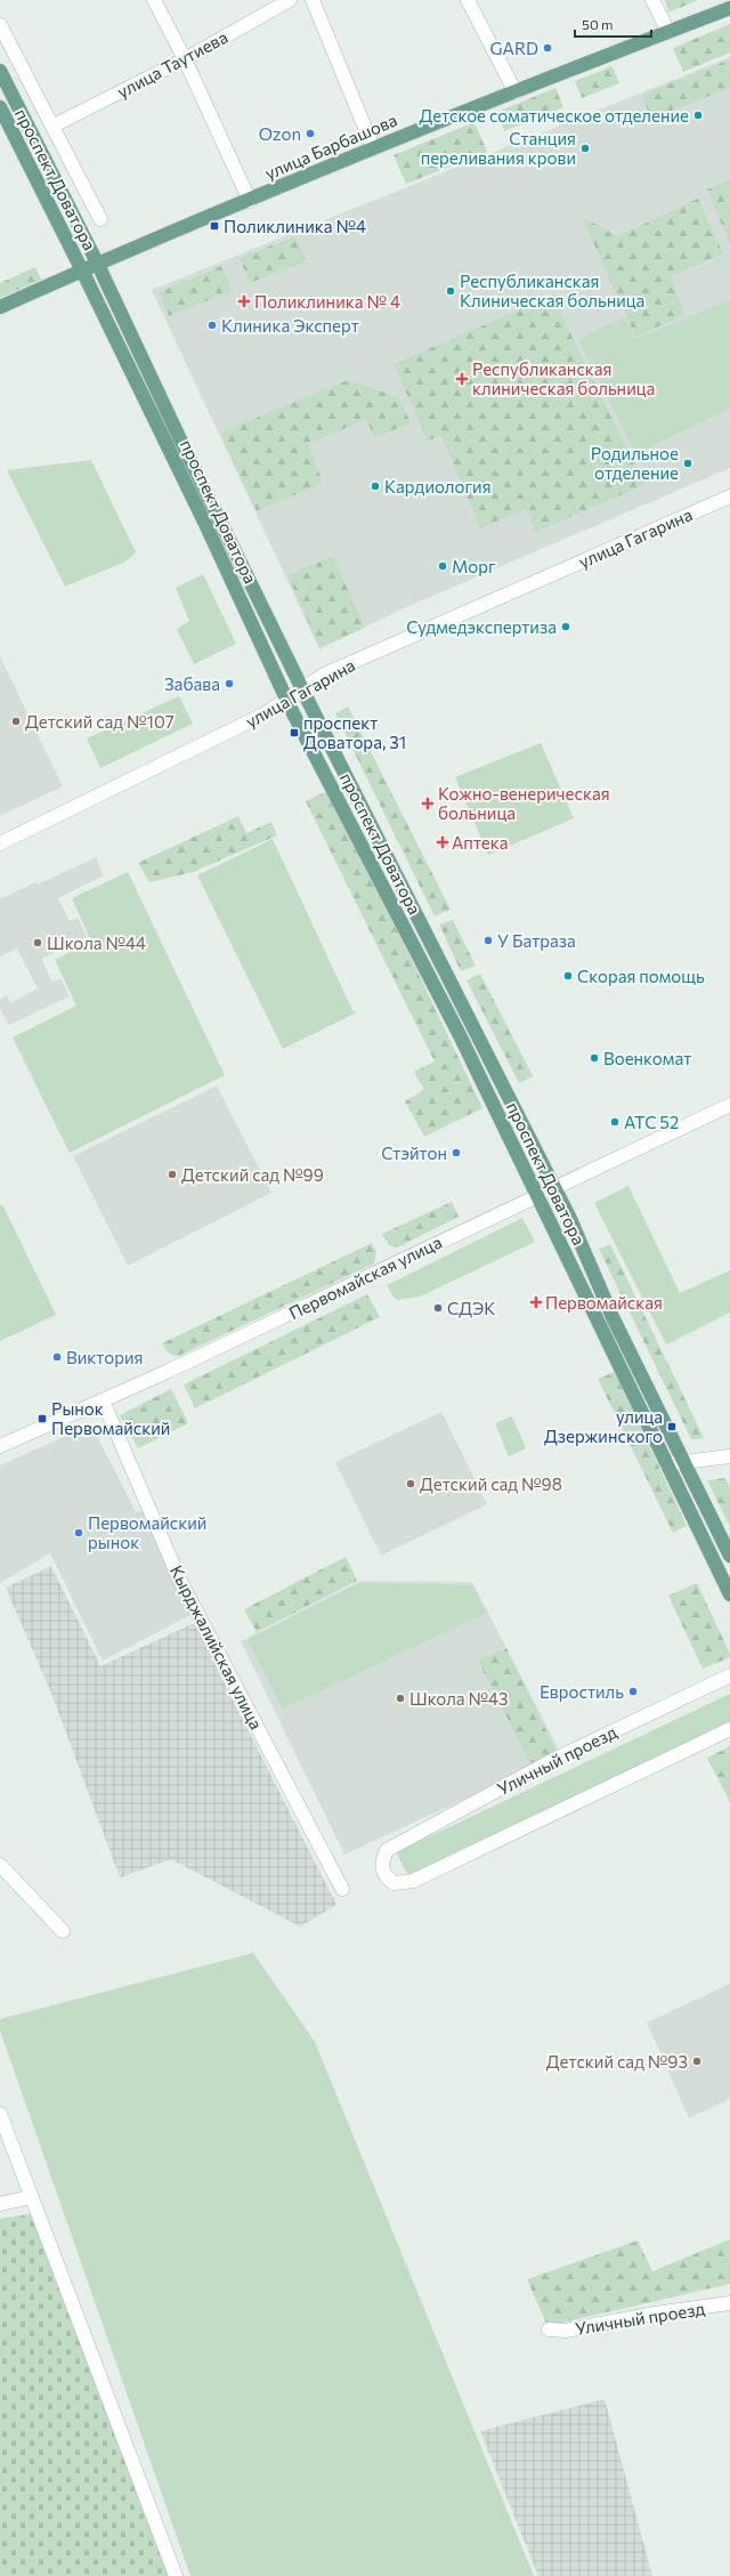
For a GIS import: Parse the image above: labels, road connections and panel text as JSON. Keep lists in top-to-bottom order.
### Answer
{
  "streets": {
    "main road": ["улица Барбашова", "проспект Доватора"],
    "street": [
      "улица Таутиева",
      "улица Гагарина",
      "Первомайская улица",
      "Кырджалийская улица",
      "Уличный проезд"
    ]
  },
  "crossings": [
    ["улица Таутиева", "проспект Доватора"],
    ["улица Барбашова", "проспект Доватора"],
    ["проспект Доватора", "улица Гагарина"],
    ["проспект Доватора", "Первомайская улица"],
    ["Первомайская улица", "Кырджалийская улица"]
  ],
  "places": {
    "other": [
      "GARD",
      "Детское соматическое отделение",
      "Ozon",
      "Станция переливания крови",
      "Республиканская Клиническая больница",
      "Клиника Эксперт",
      "Родильное отделение",
      "Кардиология",
      "Морг",
      "Судмедэкспертиза",
      "Забава",
      "Детский сад №107",
      "У Батраза",
      "Школа №44",
      "Скорая помощь",
      "Военкомат",
      "АТС 52",
      "Стэйтон",
      "Детский сад №99",
      "СДЭК",
      "Виктория",
      "Детский сад №98",
      "Первомайский рынок",
      "Евростиль",
      "Школа №43",
      "Детский сад №93"
    ],
    "transit": [
      "Поликлиника №4",
      "проспект Доватора, 31",
      "Рынок Первомайский",
      "улица Дзержинского"
    ],
    "health": [
      "Поликлиника № 4",
      "Республиканская клиническая больница",
      "Кожно-венерическая больница",
      "Аптека",
      "Первомайская"
    ]
  },
  "scale_bar": "50 m"
}
